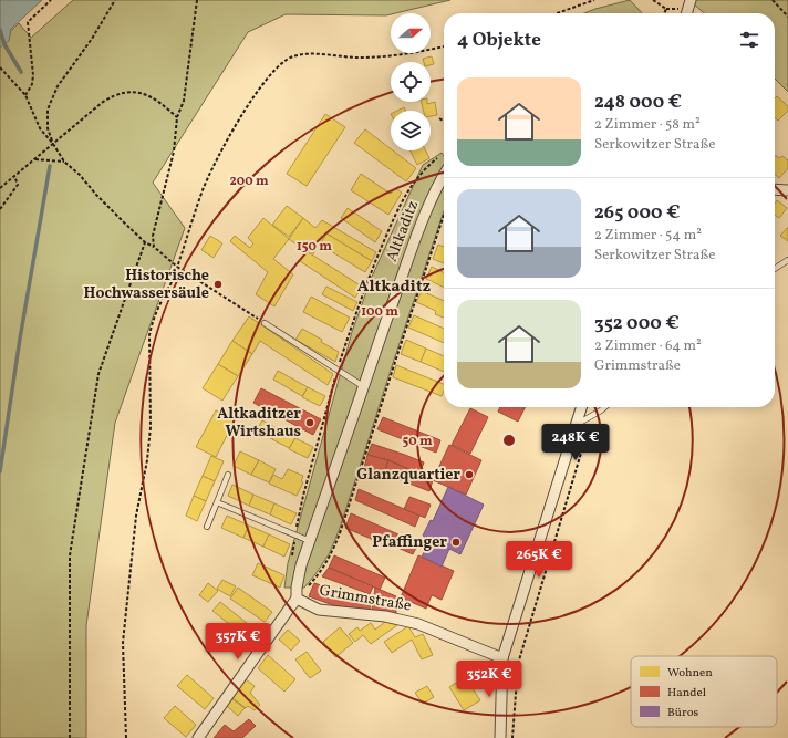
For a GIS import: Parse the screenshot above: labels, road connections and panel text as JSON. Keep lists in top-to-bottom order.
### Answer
{
  "streets": {
    "street": ["Altkaditz", "Grimmstraße"]
  },
  "crossings": [
    ["Altkaditz", "Grimmstraße"]
  ],
  "districts": ["Altkaditz"],
  "places": [
    "Historische Hochwassersäule",
    "Altkaditzer Wirtshaus",
    "Glanzquartier",
    "Pfaffinger"
  ],
  "legend": ["Wohnen", "Handel", "Büros"],
  "north": "right",
  "page": {
    "heading": "4 Objekte",
    "list": [
      {
        "name": "248 000 €",
        "note": "2 Zimmer · 58 m² · Serkowitzer Straße"
      },
      {
        "name": "265 000 €",
        "note": "2 Zimmer · 54 m² · Serkowitzer Straße"
      },
      {
        "name": "352 000 €",
        "note": "2 Zimmer · 64 m² · Grimmstraße"
      }
    ],
    "price": [
      "248K €",
      "265K €",
      "357K €",
      "352K €"
    ]
  },
  "rings": [
    "200 m",
    "150 m",
    "100 m",
    "50 m"
  ]
}
